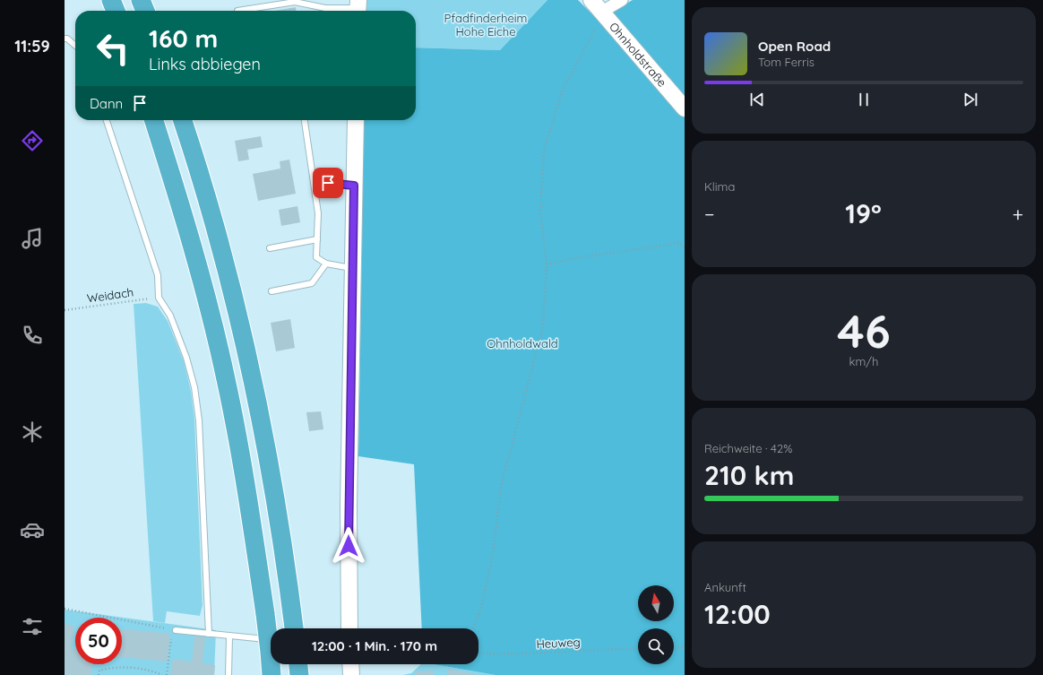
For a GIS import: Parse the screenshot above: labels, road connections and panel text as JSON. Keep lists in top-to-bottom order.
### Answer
{
  "streets": {
    "main road": ["Ohnholdstraße"],
    "path": ["Weidach", "Heuweg"]
  },
  "parks": ["Pfadfinderheim Hohe Eiche", "Ohnholdwald"],
  "north": "top",
  "page": {
    "tabs": "11:59",
    "turn": ["160 m", "Links abbiegen"],
    "song": ["Open Road", "Tom Ferris"],
    "then": "Dann",
    "tile": [
      "Klima",
      ["46", "km/h"],
      ["Reichweite · 42%", "210 km"],
      ["Ankunft", "12:00"]
    ],
    "heat": ["−", "19°", "+"],
    "limit": "50",
    "trip": "12:00 · 1 Min. · 170 m"
  }
}
